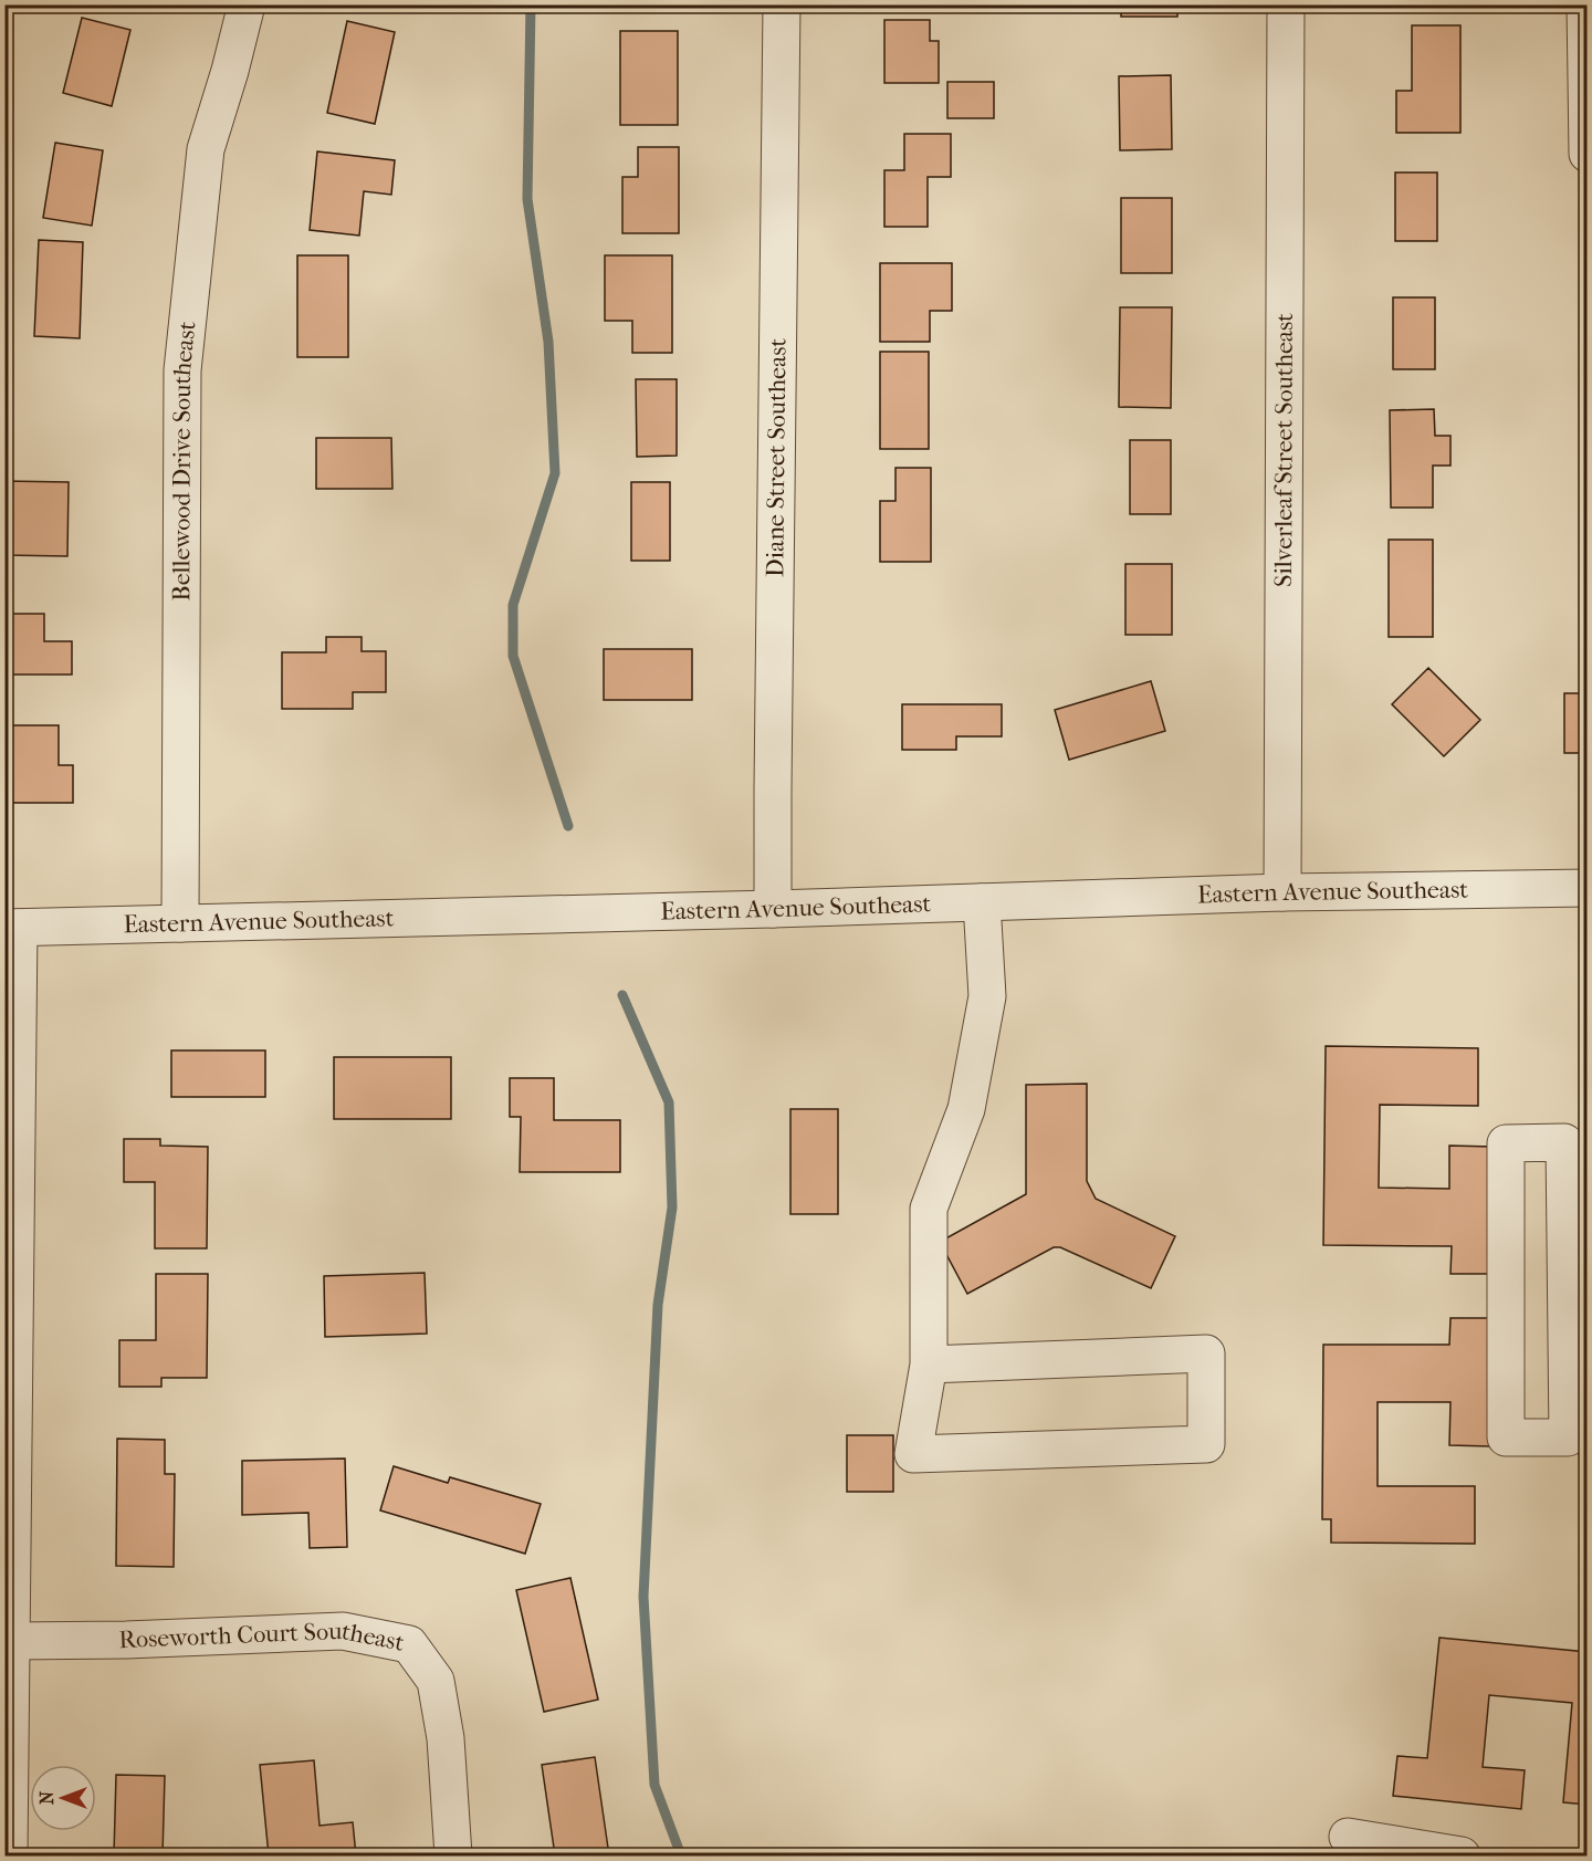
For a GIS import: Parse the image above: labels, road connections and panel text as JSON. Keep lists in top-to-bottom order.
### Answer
{
  "streets": {
    "street": [
      "Silverleaf Street Southeast",
      "Diane Street Southeast",
      "Bellewood Drive Southeast",
      "Eastern Avenue Southeast",
      "Roseworth Court Southeast"
    ]
  },
  "crossings": [
    ["Silverleaf Street Southeast", "Eastern Avenue Southeast"],
    ["Diane Street Southeast", "Eastern Avenue Southeast"],
    ["Bellewood Drive Southeast", "Eastern Avenue Southeast"]
  ],
  "north": "left"
}
